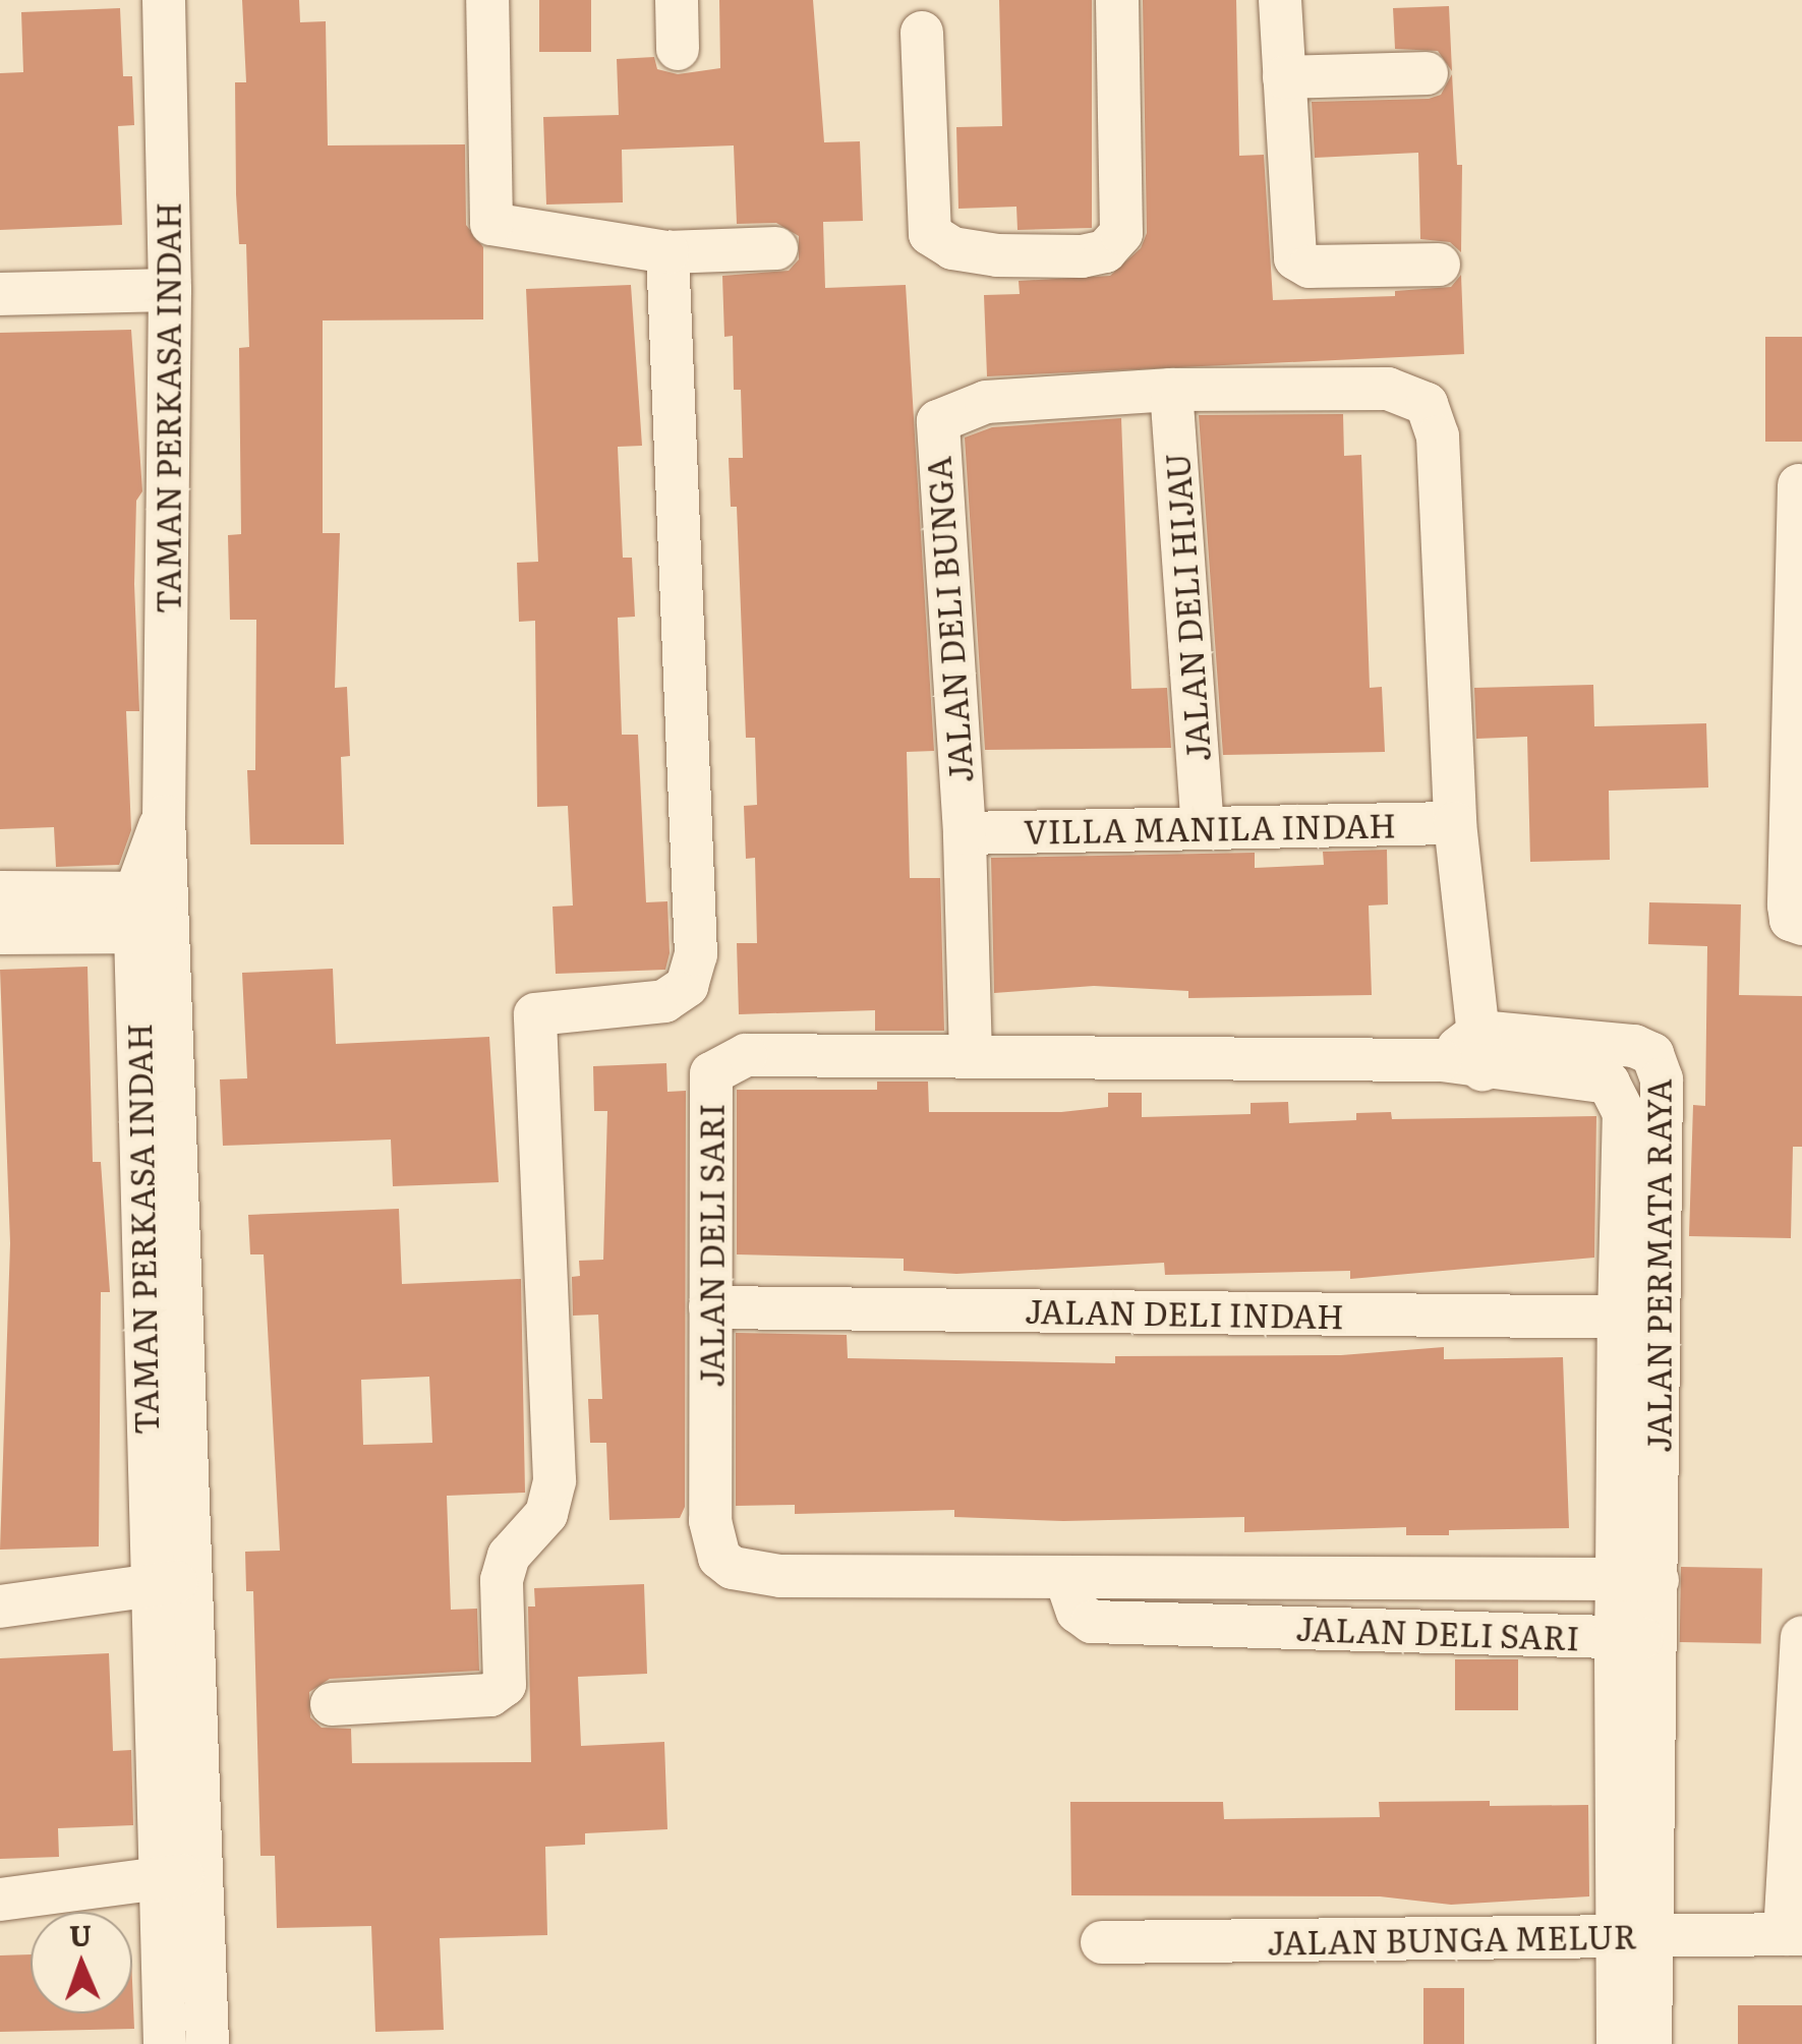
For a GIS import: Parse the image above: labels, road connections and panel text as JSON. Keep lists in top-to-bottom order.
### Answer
{
  "streets": {
    "street": [
      "TAMAN PERKASA INDAH",
      "JALAN DELI HIJAU",
      "JALAN DELI BUNGA",
      "VILLA MANILA INDAH",
      "JALAN DELI SARI",
      "JALAN PERMATA RAYA",
      "JALAN DELI INDAH",
      "JALAN BUNGA MELUR"
    ]
  },
  "crossings": [
    ["JALAN DELI HIJAU", "JALAN DELI BUNGA"],
    ["JALAN DELI HIJAU", "VILLA MANILA INDAH"],
    ["JALAN DELI BUNGA", "VILLA MANILA INDAH"],
    ["JALAN DELI BUNGA", "JALAN DELI SARI"],
    ["JALAN DELI SARI", "JALAN PERMATA RAYA"],
    ["JALAN DELI SARI", "JALAN DELI INDAH"],
    ["JALAN PERMATA RAYA", "JALAN DELI INDAH"],
    ["JALAN PERMATA RAYA", "JALAN BUNGA MELUR"]
  ],
  "north": "top"
}
